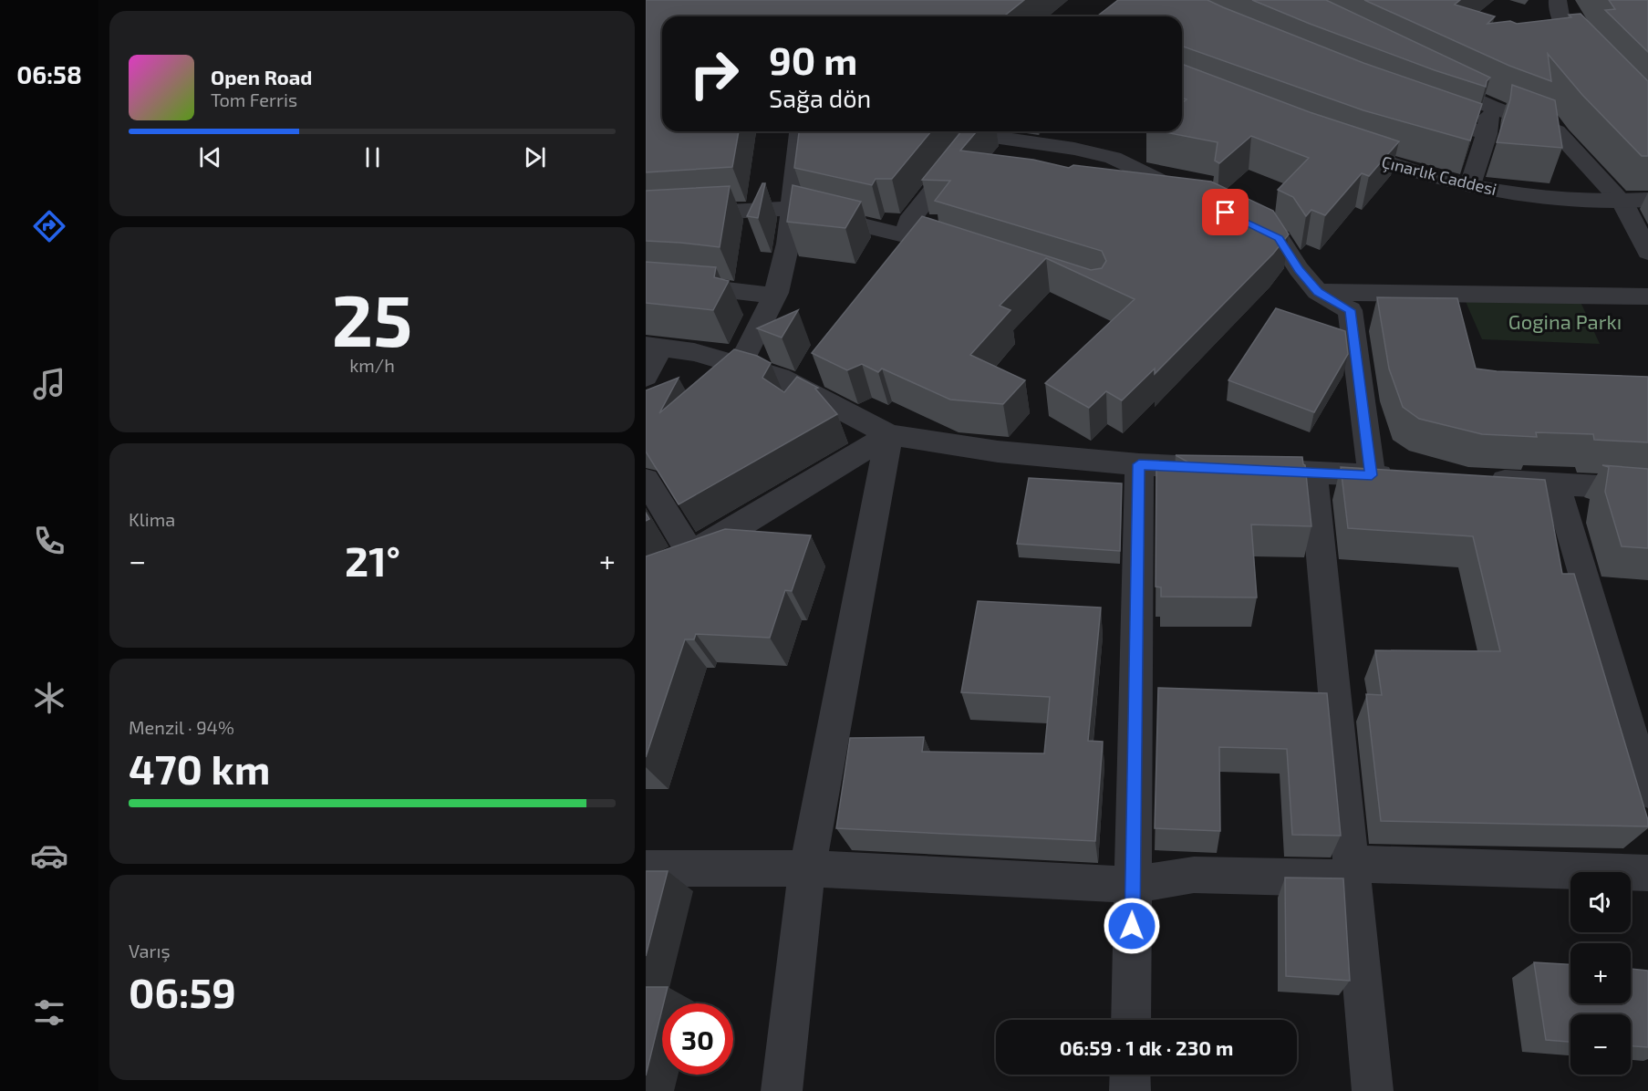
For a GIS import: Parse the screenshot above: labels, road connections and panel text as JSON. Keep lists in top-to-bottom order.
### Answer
{
  "streets": {
    "street": ["Çınarlık Caddesi"]
  },
  "parks": ["Gogina Parkı"],
  "page": {
    "tabs": "06:58",
    "turn": ["90 m", "Sağa dön"],
    "song": ["Open Road", "Tom Ferris"],
    "tile": [
      ["25", "km/h"],
      "Klima",
      ["Menzil · 94%", "470 km"],
      ["Varış", "06:59"]
    ],
    "heat": ["−", "21°", "+"],
    "map_buttons": ["+", "−"],
    "limit": "30",
    "trip": "06:59 · 1 dk · 230 m"
  }
}
